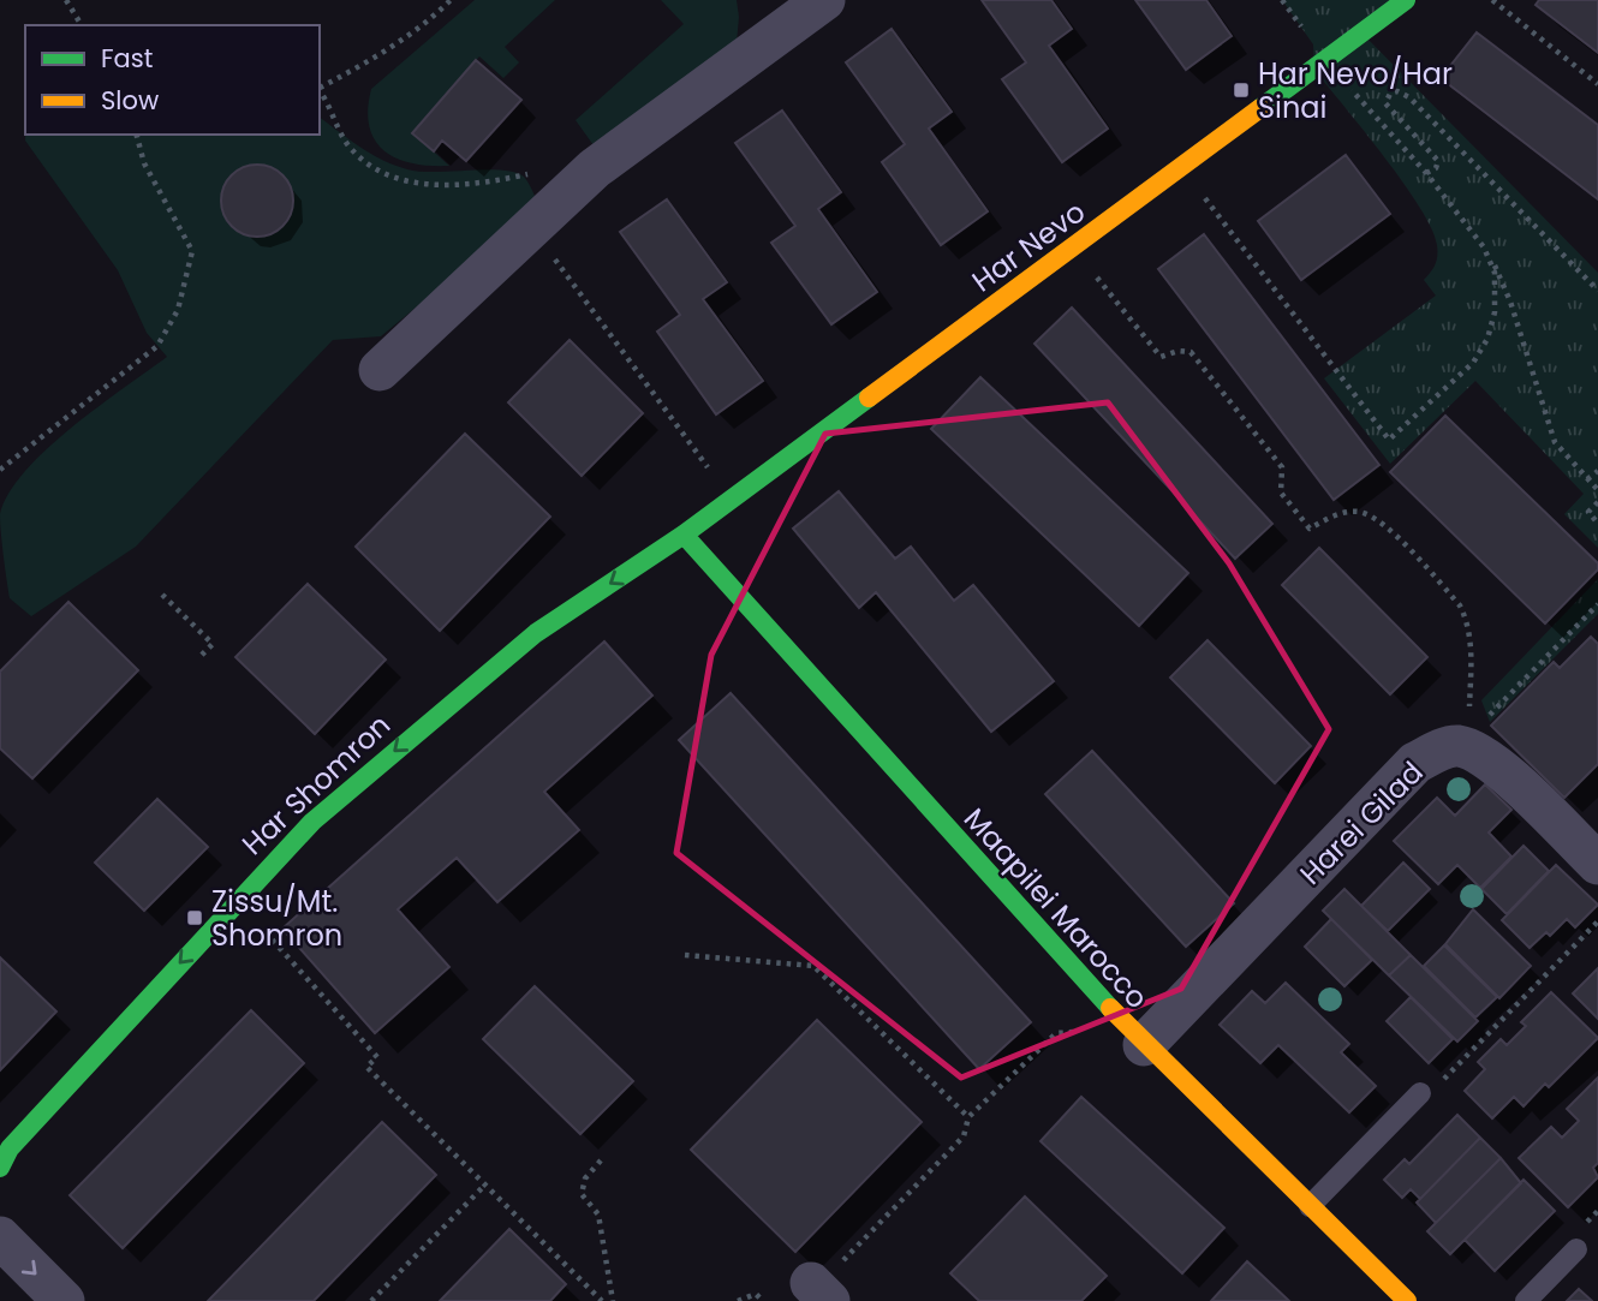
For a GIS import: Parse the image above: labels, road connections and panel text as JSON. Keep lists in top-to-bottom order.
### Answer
{
  "streets": {
    "street": [
      "Har Nevo",
      "Har Shomron",
      "Harei Gilad",
      "Maapilei Marocco"
    ]
  },
  "crossings": [
    ["Har Nevo", "Har Shomron"],
    ["Har Nevo", "Maapilei Marocco"],
    ["Har Shomron", "Maapilei Marocco"],
    ["Harei Gilad", "Maapilei Marocco"]
  ],
  "one_way": ["Har Shomron"],
  "places": {
    "transit": ["Har Nevo/Har Sinai", "Zissu/Mt. Shomron"]
  },
  "legend": ["Fast", "Slow"]
}
